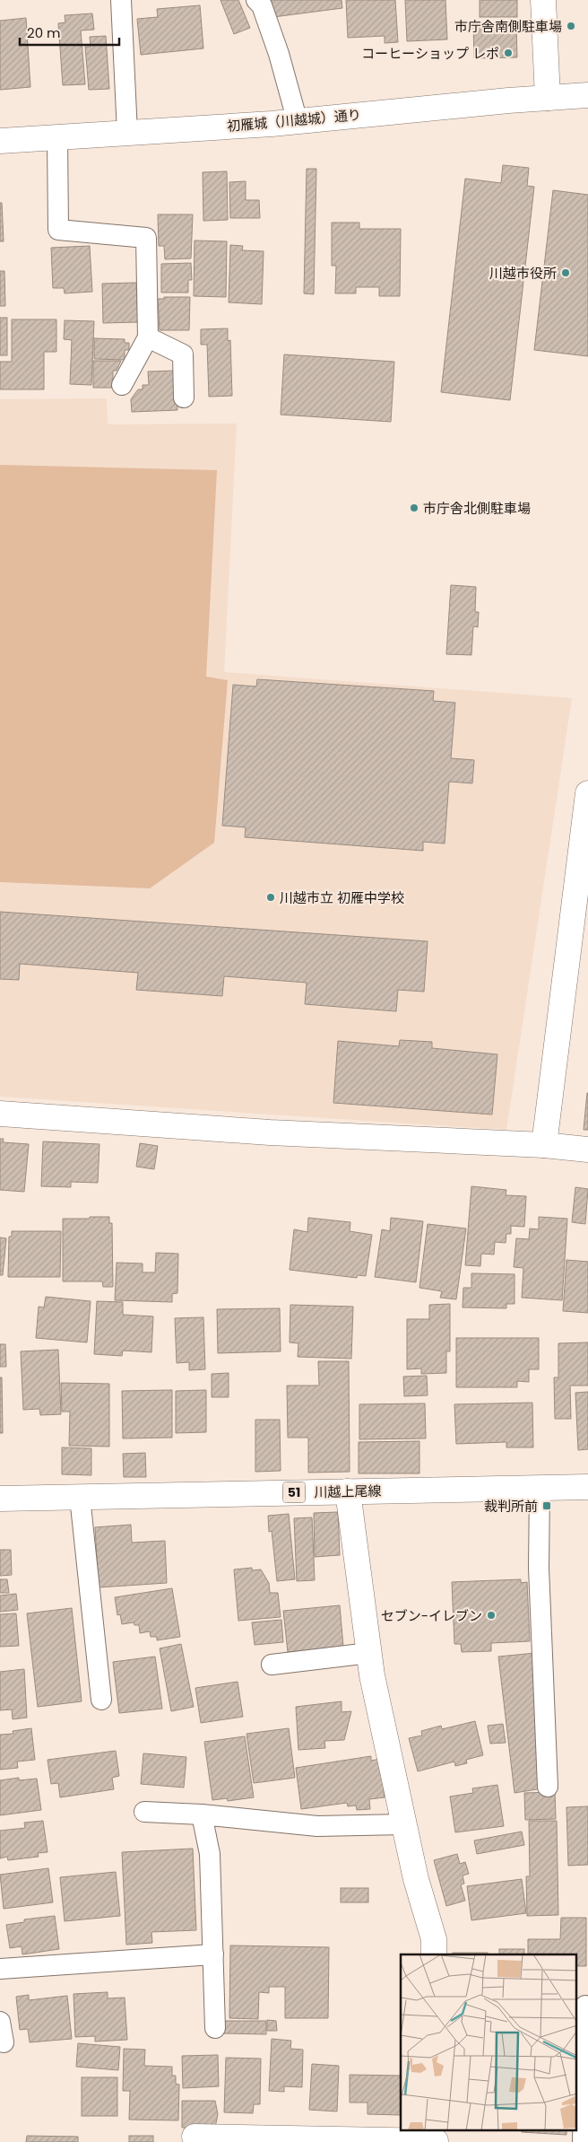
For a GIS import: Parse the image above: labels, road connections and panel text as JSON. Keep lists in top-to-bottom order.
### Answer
{
  "streets": {
    "street": ["初雁城（川越城）通り", "川越上尾線", "51"]
  },
  "places": {
    "other": [
      "市庁舎南側駐車場",
      "コーヒーショップ レポ",
      "川越市役所",
      "市庁舎北側駐車場",
      "川越市立 初雁中学校",
      "セブン-イレブン"
    ],
    "transit": ["裁判所前"]
  },
  "scale_bar": "20 m"
}
